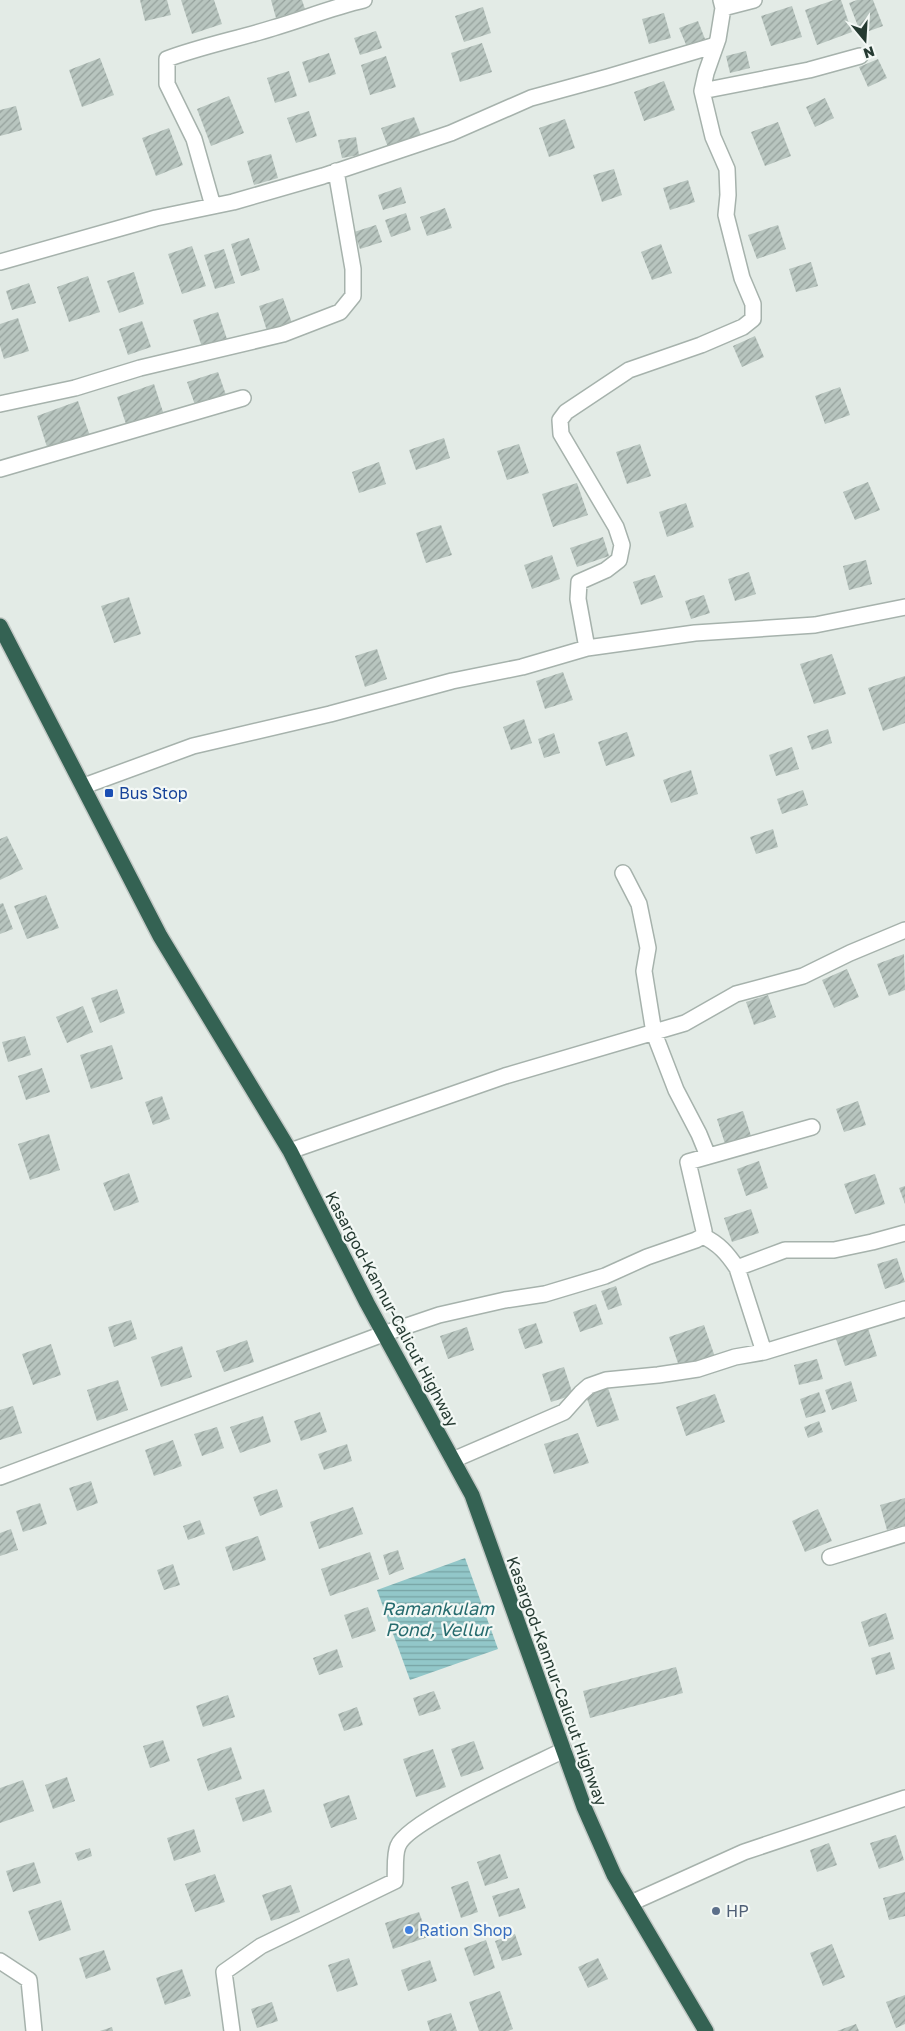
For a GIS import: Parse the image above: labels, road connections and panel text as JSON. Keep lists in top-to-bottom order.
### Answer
{
  "streets": {
    "highway": ["Kasargod-Kannur-Calicut Highway"]
  },
  "water": ["Ramankulam Pond, Vellur"],
  "places": {
    "transit": ["Bus Stop"],
    "other": ["HP", "Ration Shop"]
  },
  "north": "bottom"
}
